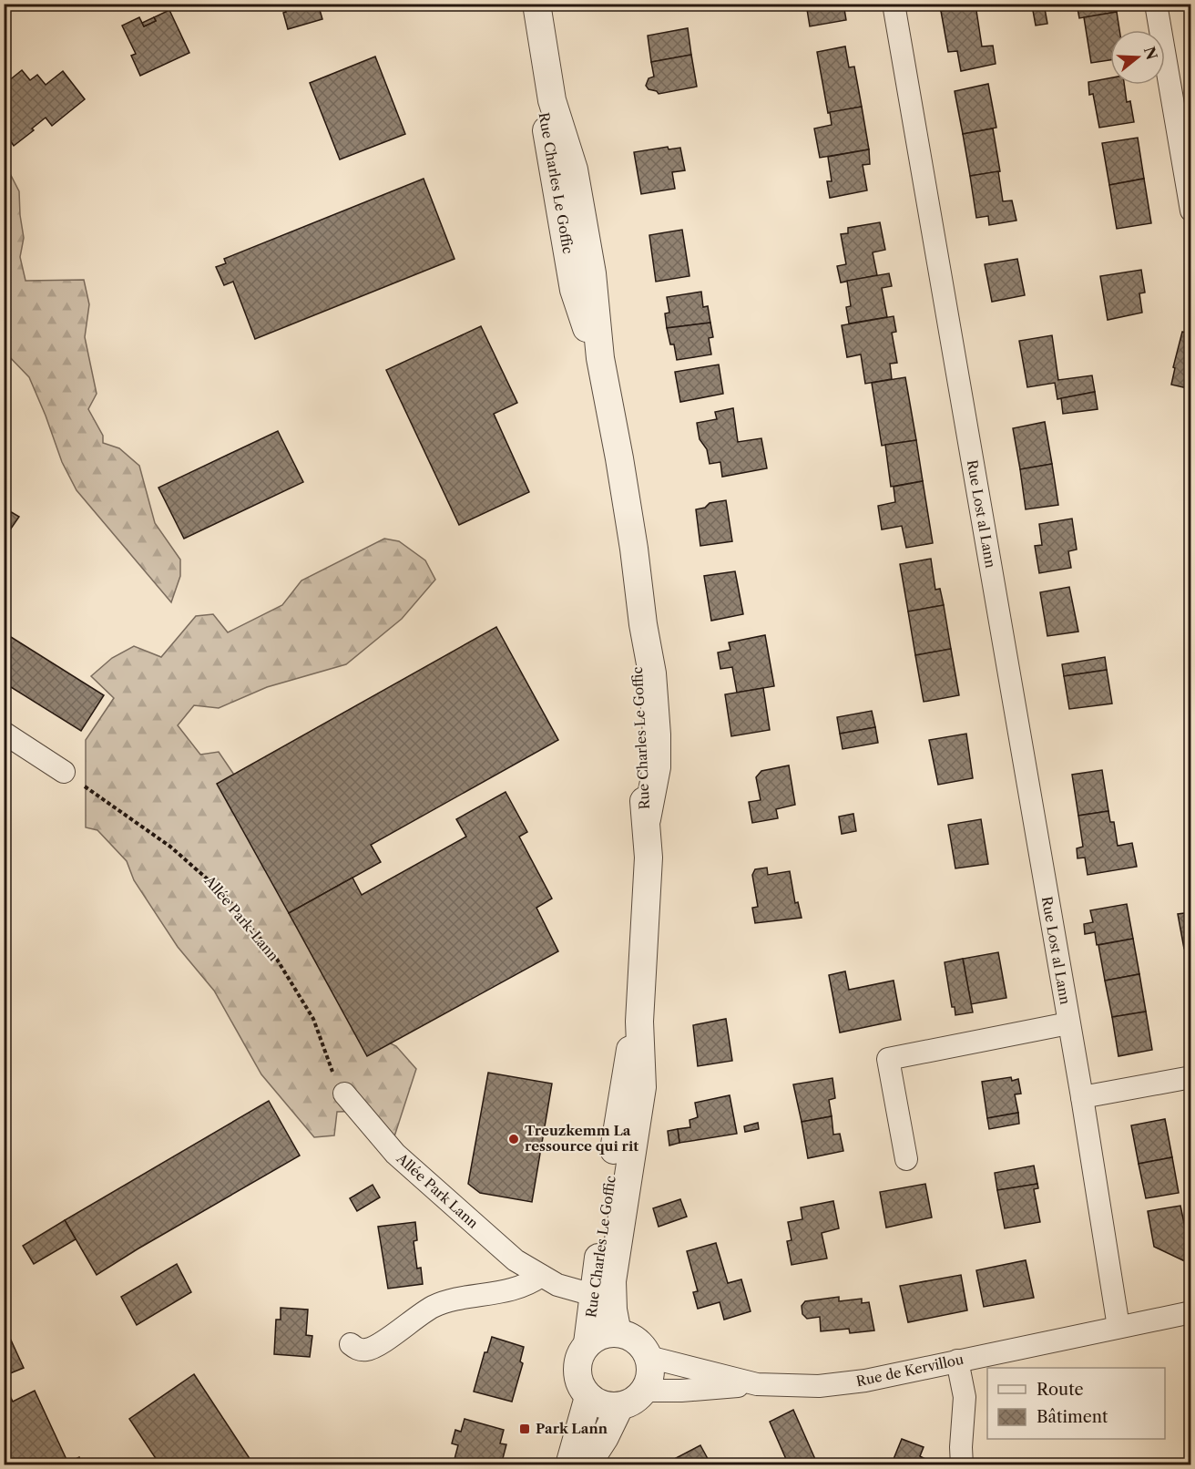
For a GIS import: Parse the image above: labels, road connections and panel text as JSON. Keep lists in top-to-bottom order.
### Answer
{
  "streets": {
    "street": [
      "Rue Charles Le Goffic",
      "Rue Lost al Lann",
      "Allée Park Lann",
      "Rue de Kervillou"
    ],
    "path": ["Allée Park-Lann"]
  },
  "crossings": [
    ["Rue Charles Le Goffic", "Allée Park Lann"],
    ["Rue Charles Le Goffic", "Rue de Kervillou"],
    ["Rue Lost al Lann", "Rue de Kervillou"],
    ["Allée Park-Lann", "Allée Park Lann"]
  ],
  "places": {
    "other": ["Treuzkemm La ressource qui rit"],
    "transit": ["Park Lann"]
  },
  "legend": ["Route", "Bâtiment"],
  "north": "right"
}
